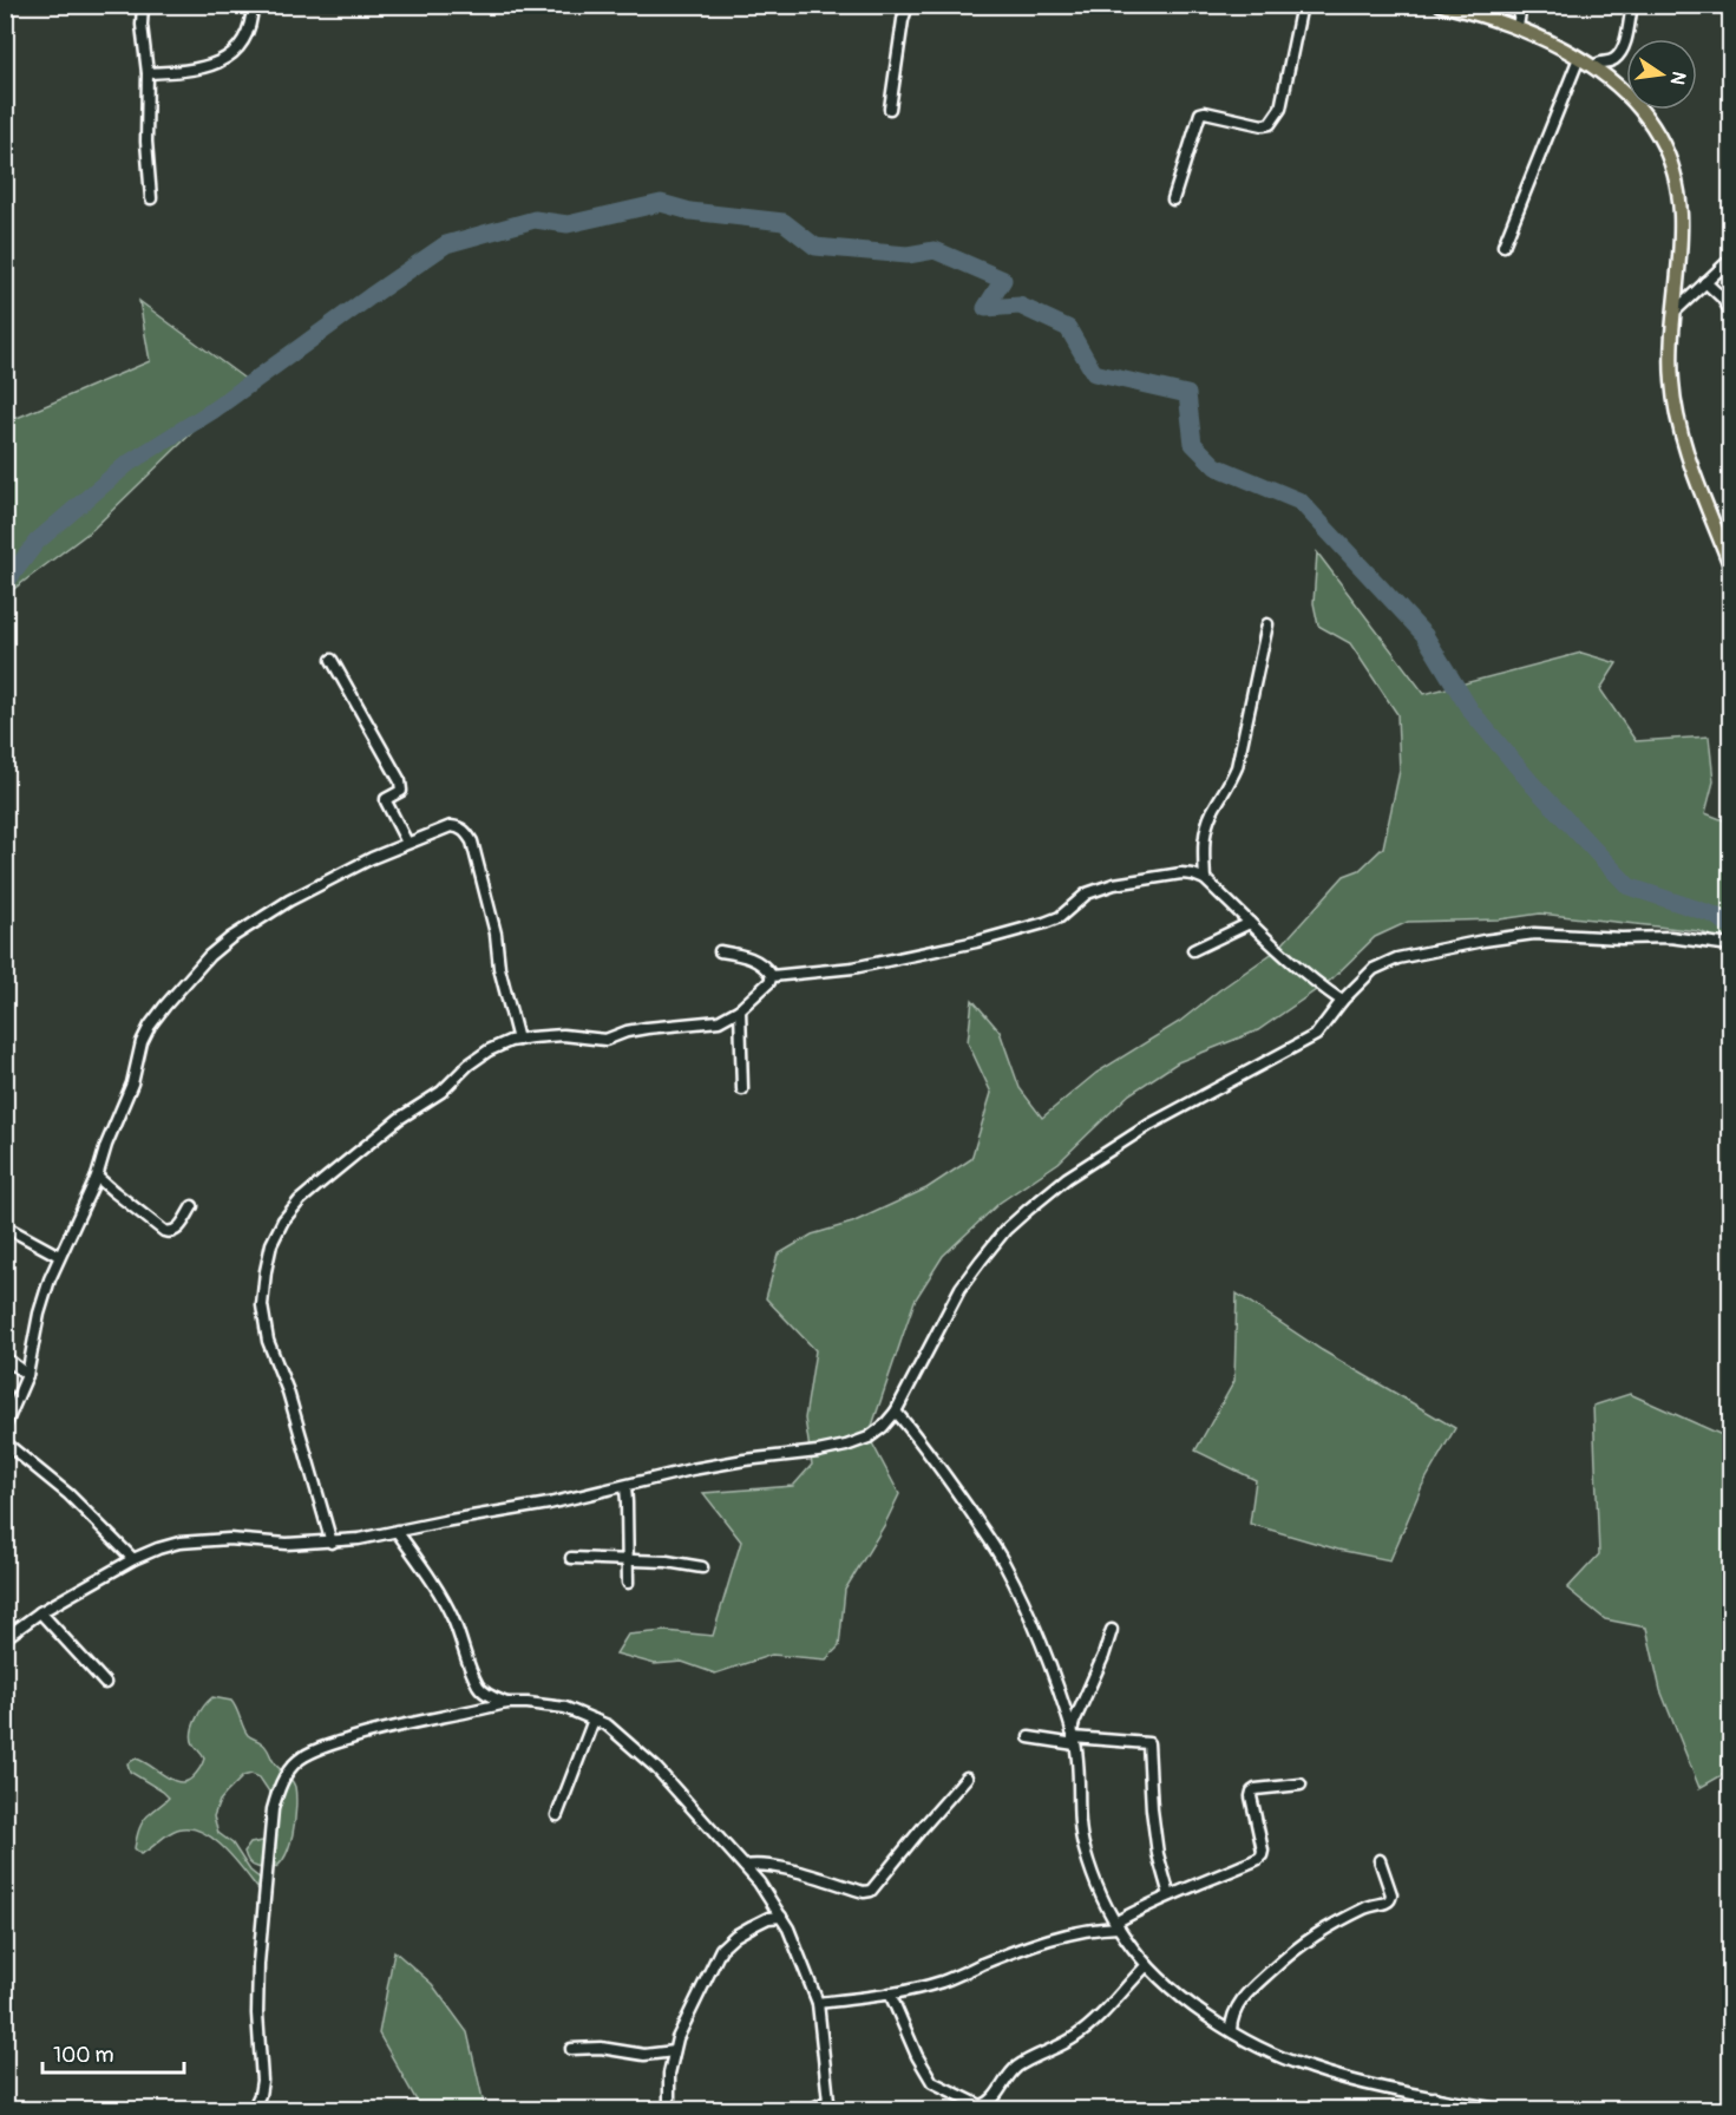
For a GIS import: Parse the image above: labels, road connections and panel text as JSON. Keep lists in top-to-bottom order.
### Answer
{
  "scale_bar": "100 m",
  "north": "right"
}
